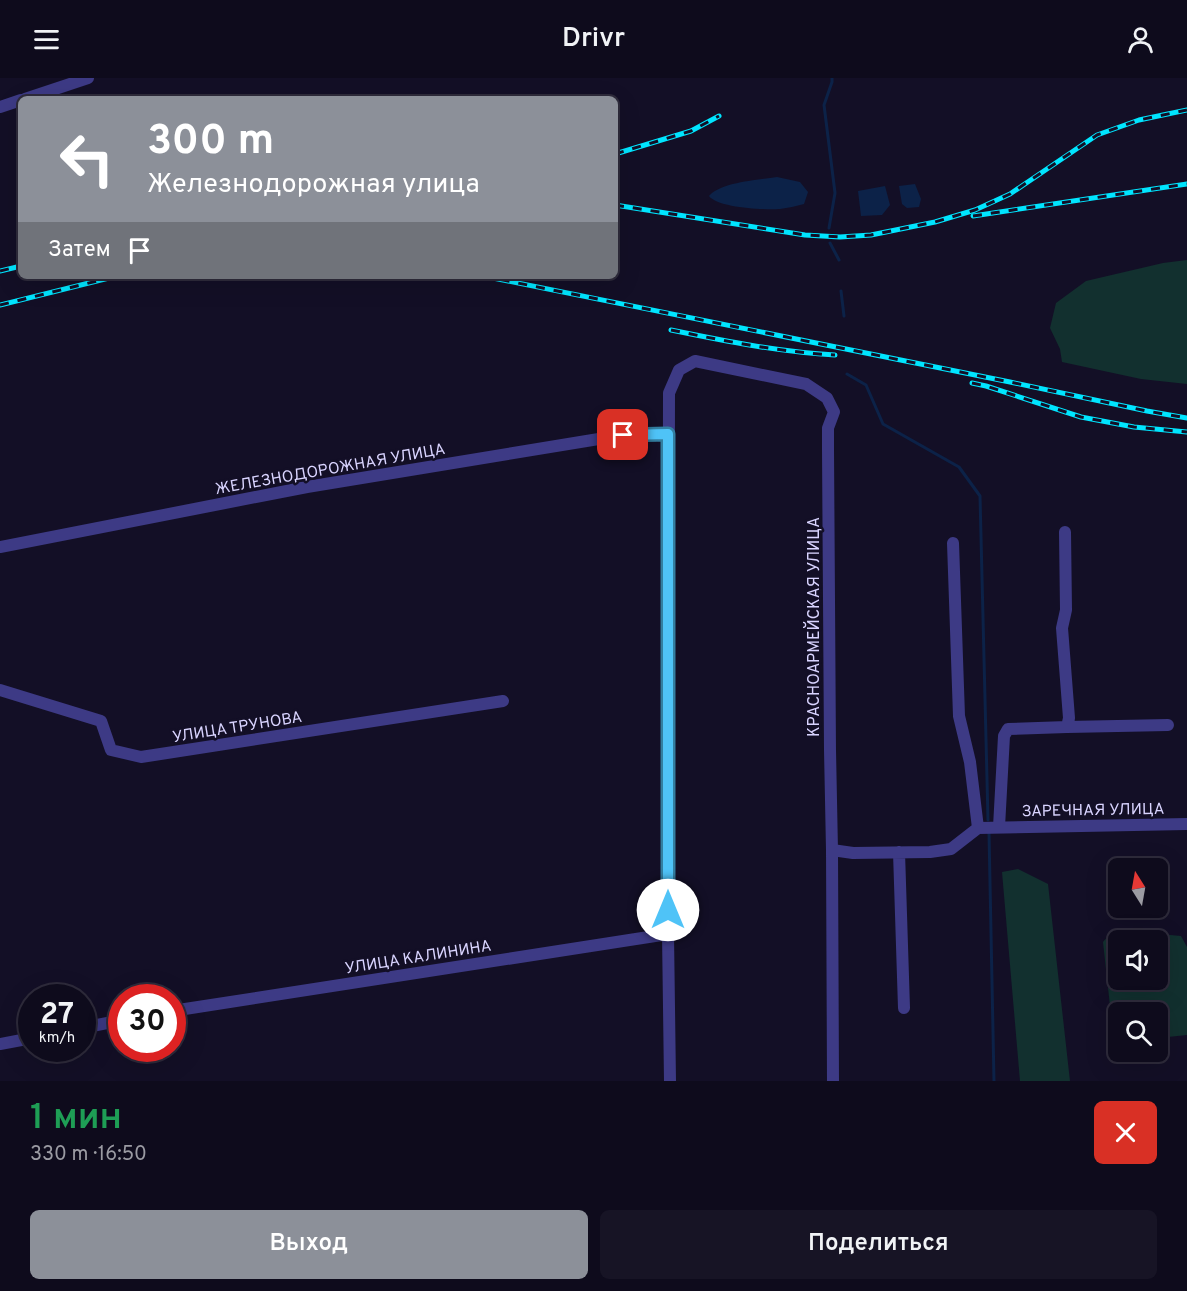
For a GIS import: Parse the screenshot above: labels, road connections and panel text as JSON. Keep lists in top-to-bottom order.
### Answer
{
  "streets": {
    "street": [
      "ЖЕЛЕЗНОДОРОЖНАЯ УЛИЦА",
      "КРАСНОАРМЕЙСКАЯ УЛИЦА",
      "УЛИЦА ТРУНОВА",
      "ЗАРЕЧНАЯ УЛИЦА",
      "УЛИЦА КАЛИНИНА"
    ]
  },
  "crossings": [
    ["ЖЕЛЕЗНОДОРОЖНАЯ УЛИЦА", "КРАСНОАРМЕЙСКАЯ УЛИЦА"],
    ["КРАСНОАРМЕЙСКАЯ УЛИЦА", "УЛИЦА КАЛИНИНА"]
  ],
  "north": "top",
  "page": {
    "header": "Drivr",
    "turn": ["300 m", "Железнодорожная улица"],
    "then": "Затем",
    "speed": "27 km/h",
    "limit": "30",
    "heading": ["1 мин", "330 m · 16:50"],
    "buttons": ["Выход", "Поделиться"]
  }
}
